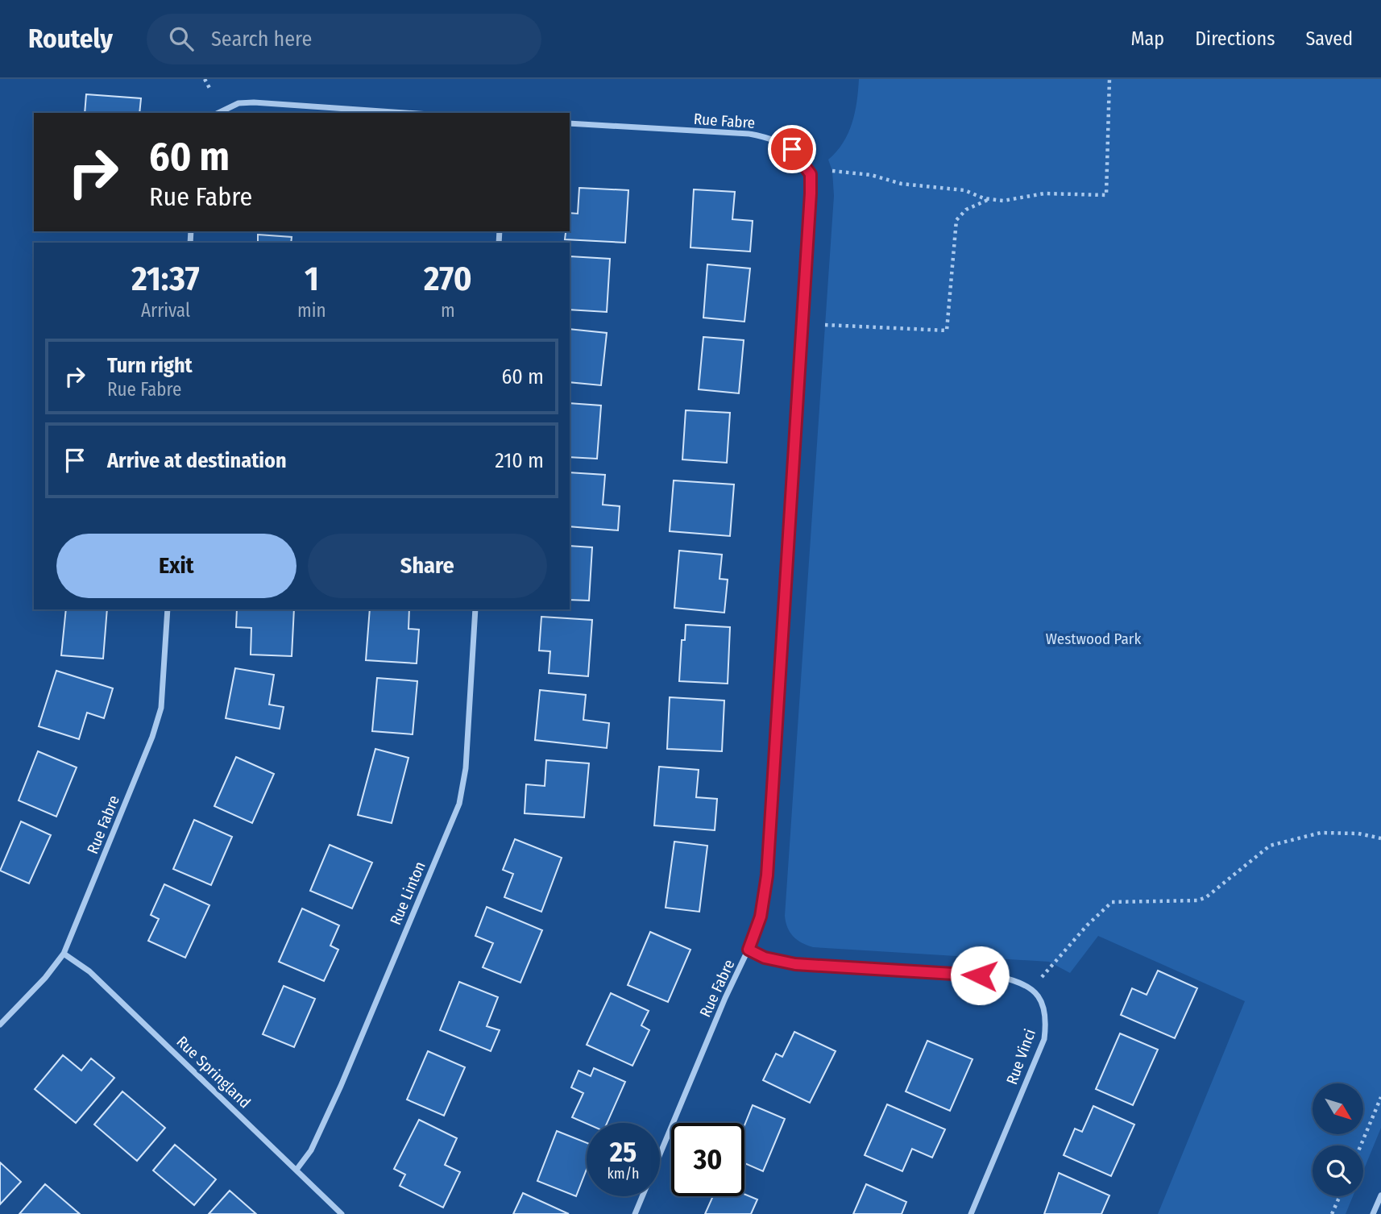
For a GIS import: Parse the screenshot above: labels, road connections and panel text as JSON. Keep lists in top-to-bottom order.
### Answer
{
  "streets": {
    "street": [
      "Rue Fabre",
      "Rue Linton",
      "Rue Vinci",
      "Rue Springland"
    ]
  },
  "crossings": [
    ["Rue Fabre", "Rue Springland"],
    ["Rue Linton", "Rue Springland"]
  ],
  "parks": ["Westwood Park"],
  "north": "bottom right",
  "page": {
    "header": "Routely",
    "search": "Search here",
    "nav": ["Map", "Directions", "Saved"],
    "turn": ["60 m", "Rue Fabre"],
    "eta": [
      "21:37",
      "Arrival",
      "1",
      "min",
      "270",
      "m"
    ],
    "list": [
      {
        "name": "Turn right",
        "note": "Rue Fabre",
        "value": "60 m"
      },
      {
        "name": "Arrive at destination",
        "value": "210 m"
      }
    ],
    "buttons": ["Exit", "Share"],
    "speed": "25 km/h",
    "limit": "30"
  }
}
